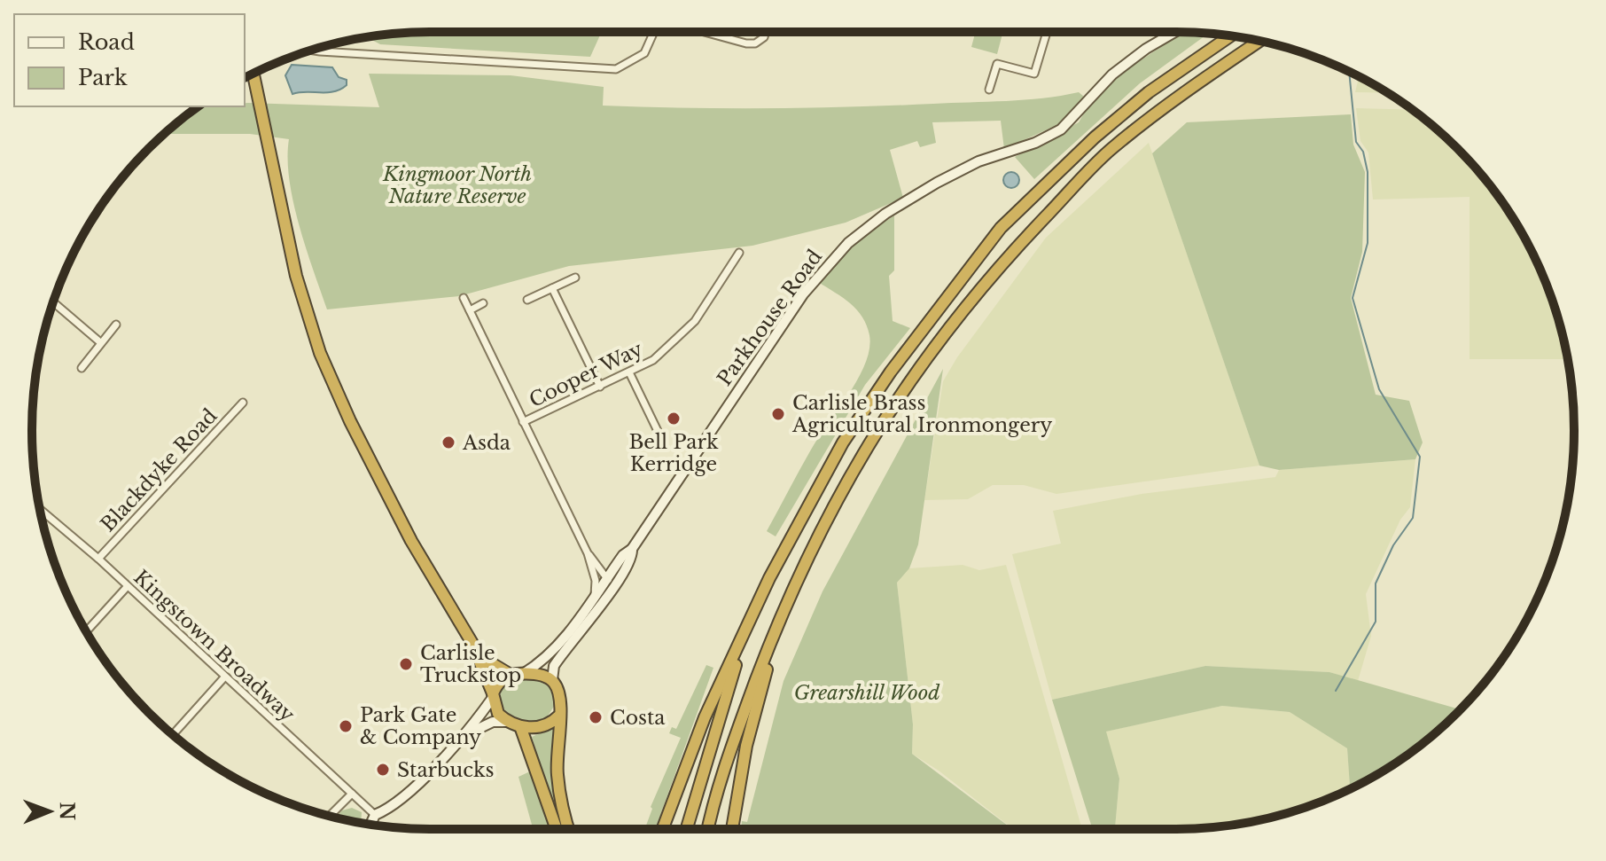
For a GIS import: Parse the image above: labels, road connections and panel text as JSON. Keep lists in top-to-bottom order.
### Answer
{
  "streets": {
    "street": [
      "Parkhouse Road",
      "Cooper Way",
      "Blackdyke Road",
      "Kingstown Broadway"
    ]
  },
  "crossings": [
    ["Blackdyke Road", "Kingstown Broadway"]
  ],
  "parks": ["Kingmoor North Nature Reserve", "Grearshill Wood"],
  "places": [
    "Carlisle Brass Agricultural Ironmongery",
    "Bell Park Kerridge",
    "Asda",
    "Carlisle Truckstop",
    "Costa",
    "Park Gate & Company",
    "Starbucks"
  ],
  "legend": ["Road", "Park"],
  "north": "right"
}
